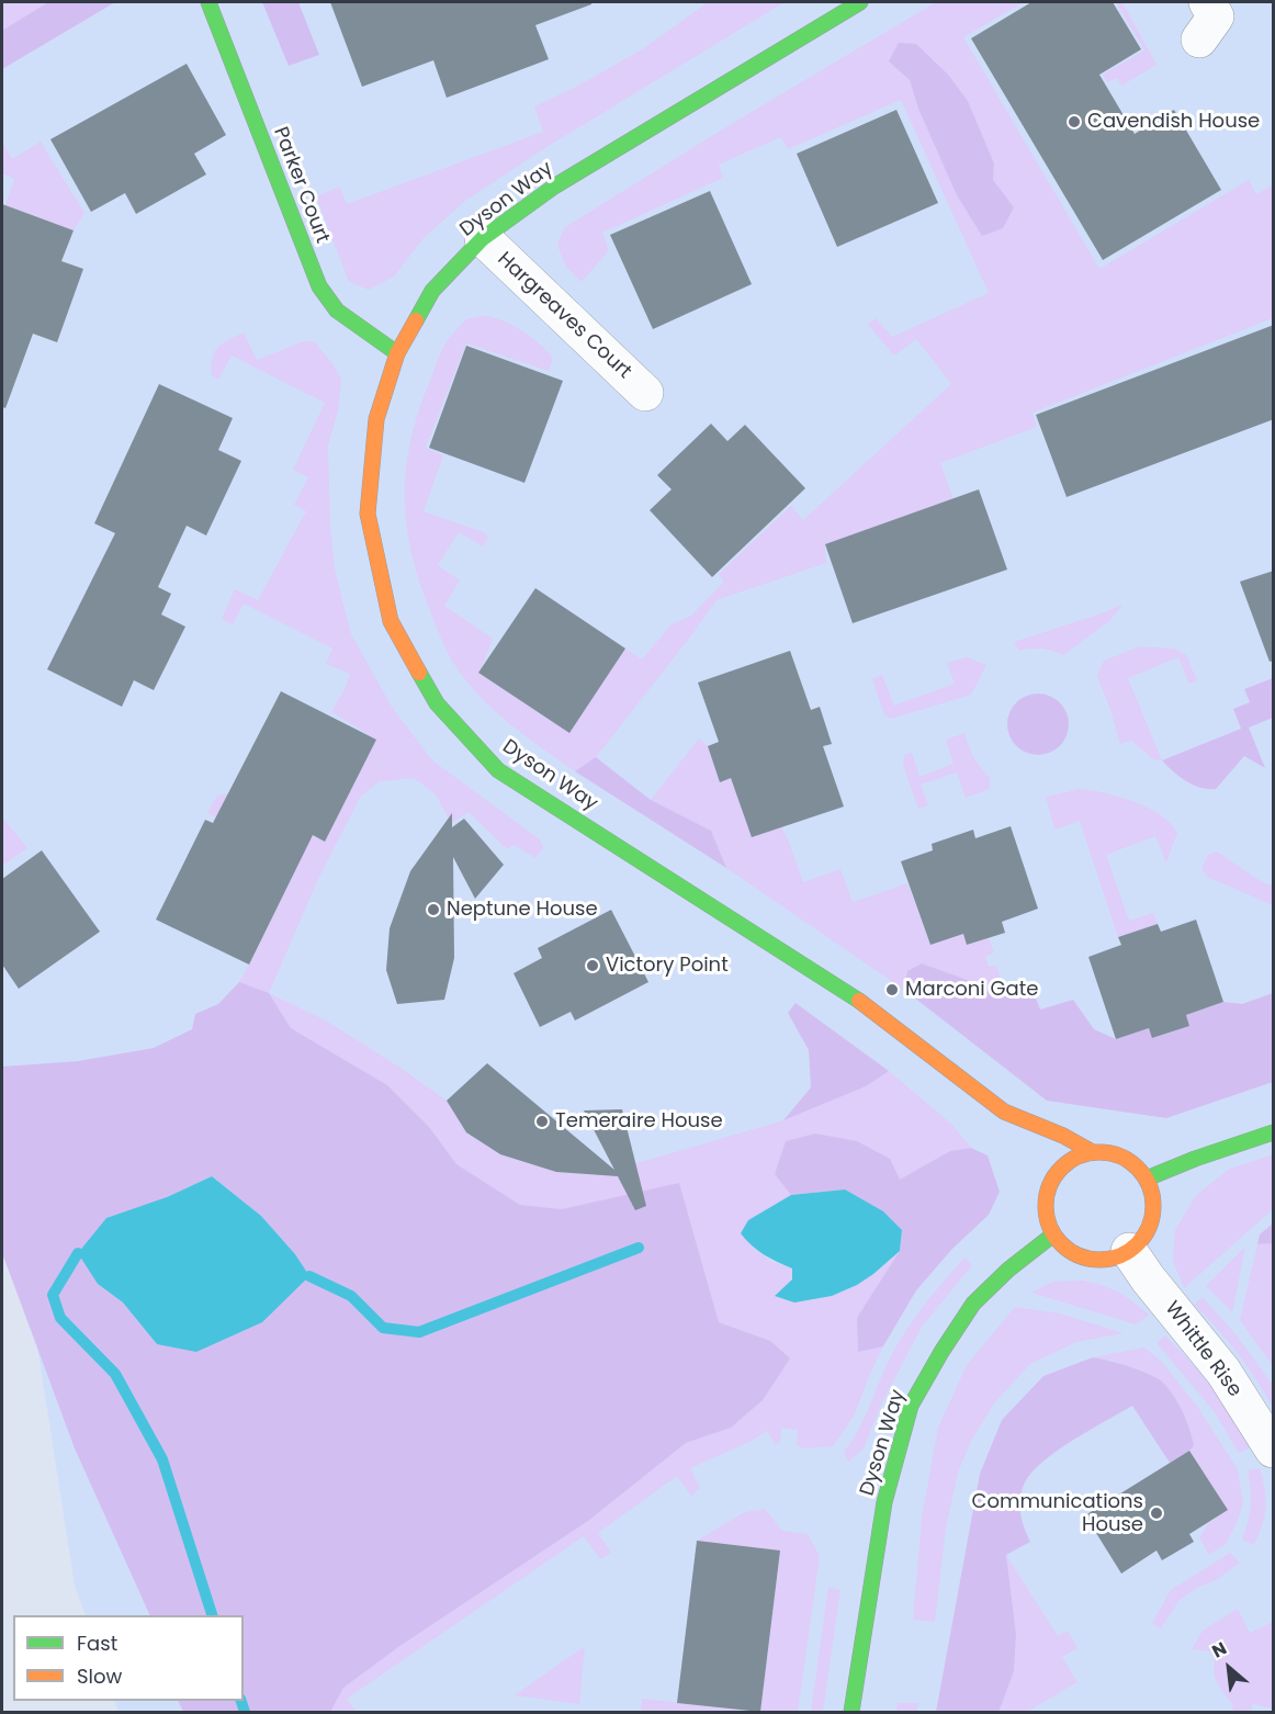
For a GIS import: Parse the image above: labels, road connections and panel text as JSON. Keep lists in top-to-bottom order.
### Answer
{
  "streets": {
    "street": [
      "Parker Court",
      "Dyson Way",
      "Hargreaves Court",
      "Whittle Rise"
    ]
  },
  "crossings": [
    ["Parker Court", "Dyson Way"],
    ["Dyson Way", "Hargreaves Court"],
    ["Dyson Way", "Whittle Rise"]
  ],
  "places": [
    "Cavendish House",
    "Neptune House",
    "Victory Point",
    "Marconi Gate",
    "Temeraire House",
    "Communications House"
  ],
  "legend": ["Fast", "Slow"],
  "north": "top left"
}
